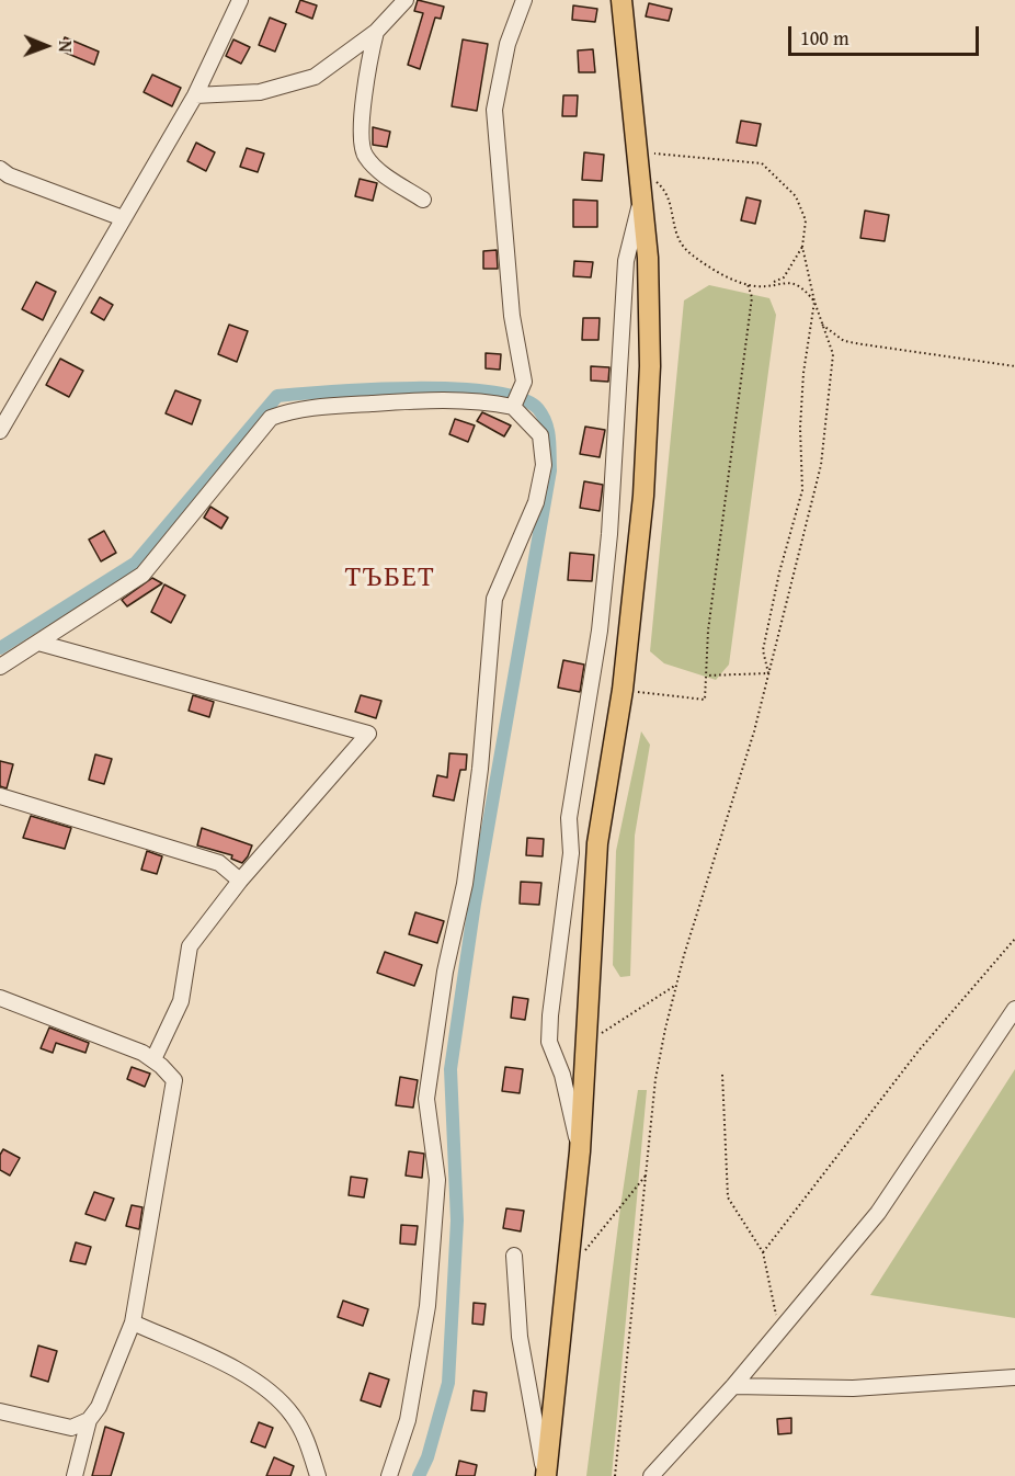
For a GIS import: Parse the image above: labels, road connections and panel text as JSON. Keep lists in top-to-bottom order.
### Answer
{
  "districts": ["ТЪБЕТ"],
  "scale_bar": "100 m",
  "north": "right"
}
